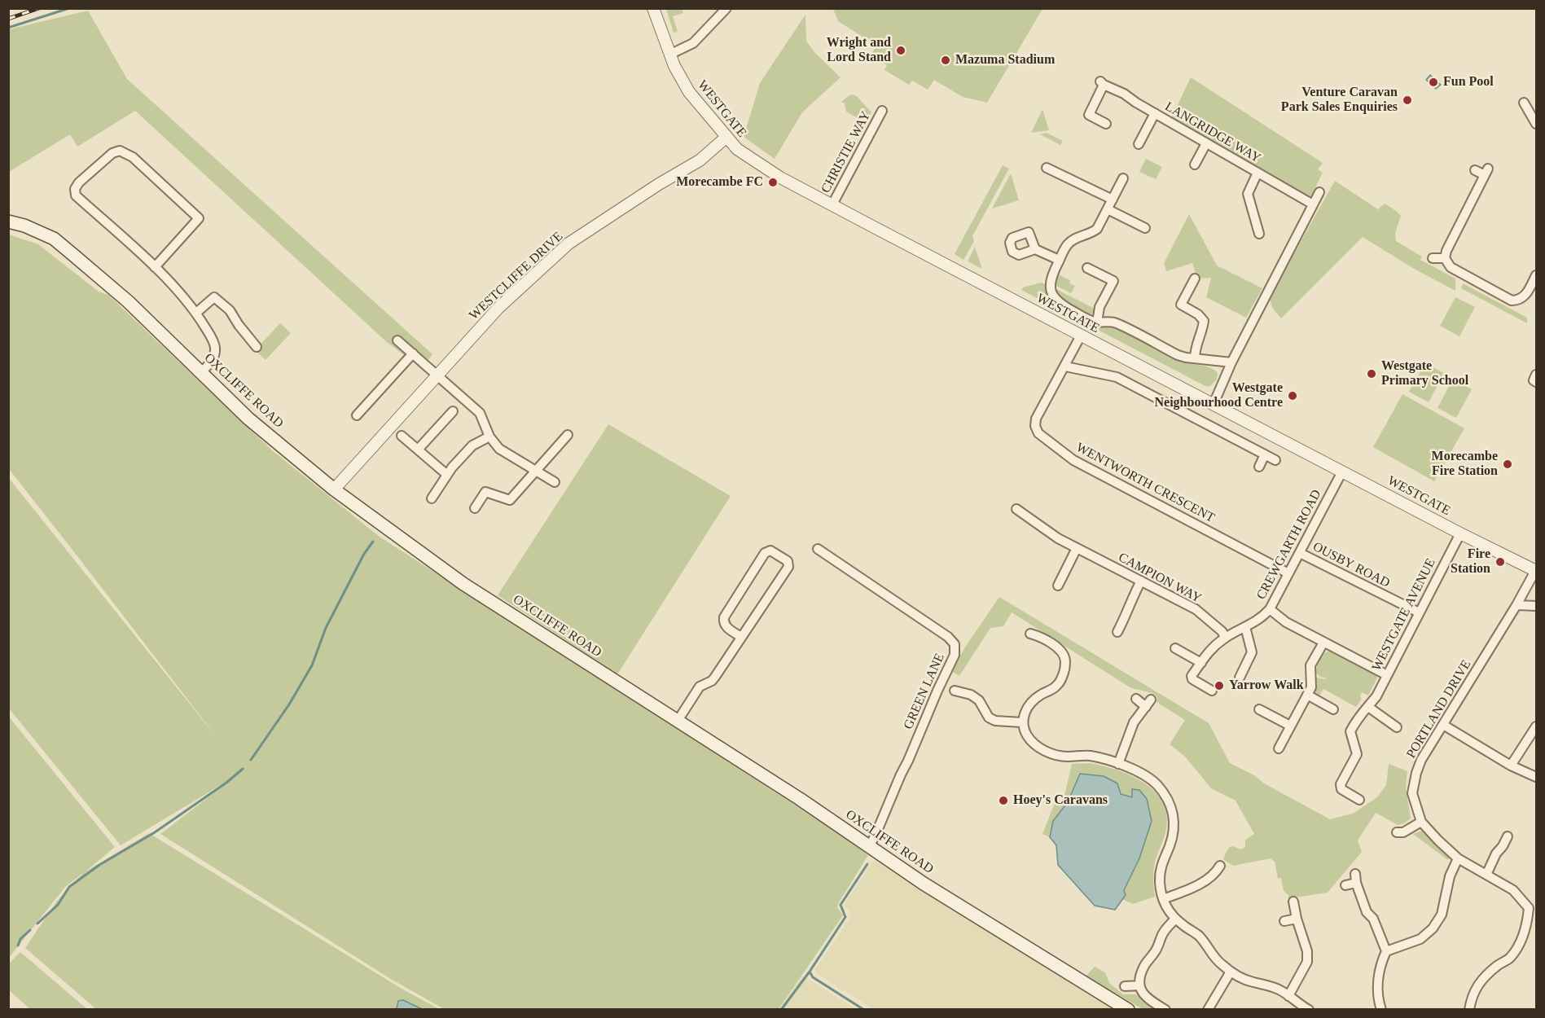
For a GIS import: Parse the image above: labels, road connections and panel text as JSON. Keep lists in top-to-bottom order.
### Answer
{
  "streets": {
    "main road": ["OXCLIFFE ROAD"],
    "street": [
      "WESTGATE",
      "LANGRIDGE WAY",
      "CHRISTIE WAY",
      "WESTCLIFFE DRIVE",
      "WENTWORTH CRESCENT",
      "CREWGARTH ROAD",
      "OUSBY ROAD",
      "CAMPION WAY",
      "WESTGATE AVENUE",
      "GREEN LANE",
      "PORTLAND DRIVE"
    ]
  },
  "crossings": [
    ["WESTGATE", "CHRISTIE WAY"],
    ["WESTGATE", "WESTCLIFFE DRIVE"],
    ["WESTGATE", "WENTWORTH CRESCENT"],
    ["WESTGATE", "CREWGARTH ROAD"],
    ["WESTGATE", "WESTGATE AVENUE"],
    ["WESTGATE", "PORTLAND DRIVE"],
    ["WESTCLIFFE DRIVE", "OXCLIFFE ROAD"],
    ["OXCLIFFE ROAD", "GREEN LANE"],
    ["WENTWORTH CRESCENT", "CREWGARTH ROAD"],
    ["CREWGARTH ROAD", "OUSBY ROAD"],
    ["CREWGARTH ROAD", "CAMPION WAY"],
    ["OUSBY ROAD", "WESTGATE AVENUE"]
  ],
  "places": [
    "Wright and Lord Stand",
    "Mazuma Stadium",
    "Fun Pool",
    "Venture Caravan Park Sales Enquiries",
    "Morecambe FC",
    "Westgate Primary School",
    "Westgate Neighbourhood Centre",
    "Morecambe Fire Station",
    "Fire Station",
    "Yarrow Walk",
    "Hoey's Caravans"
  ]
}
